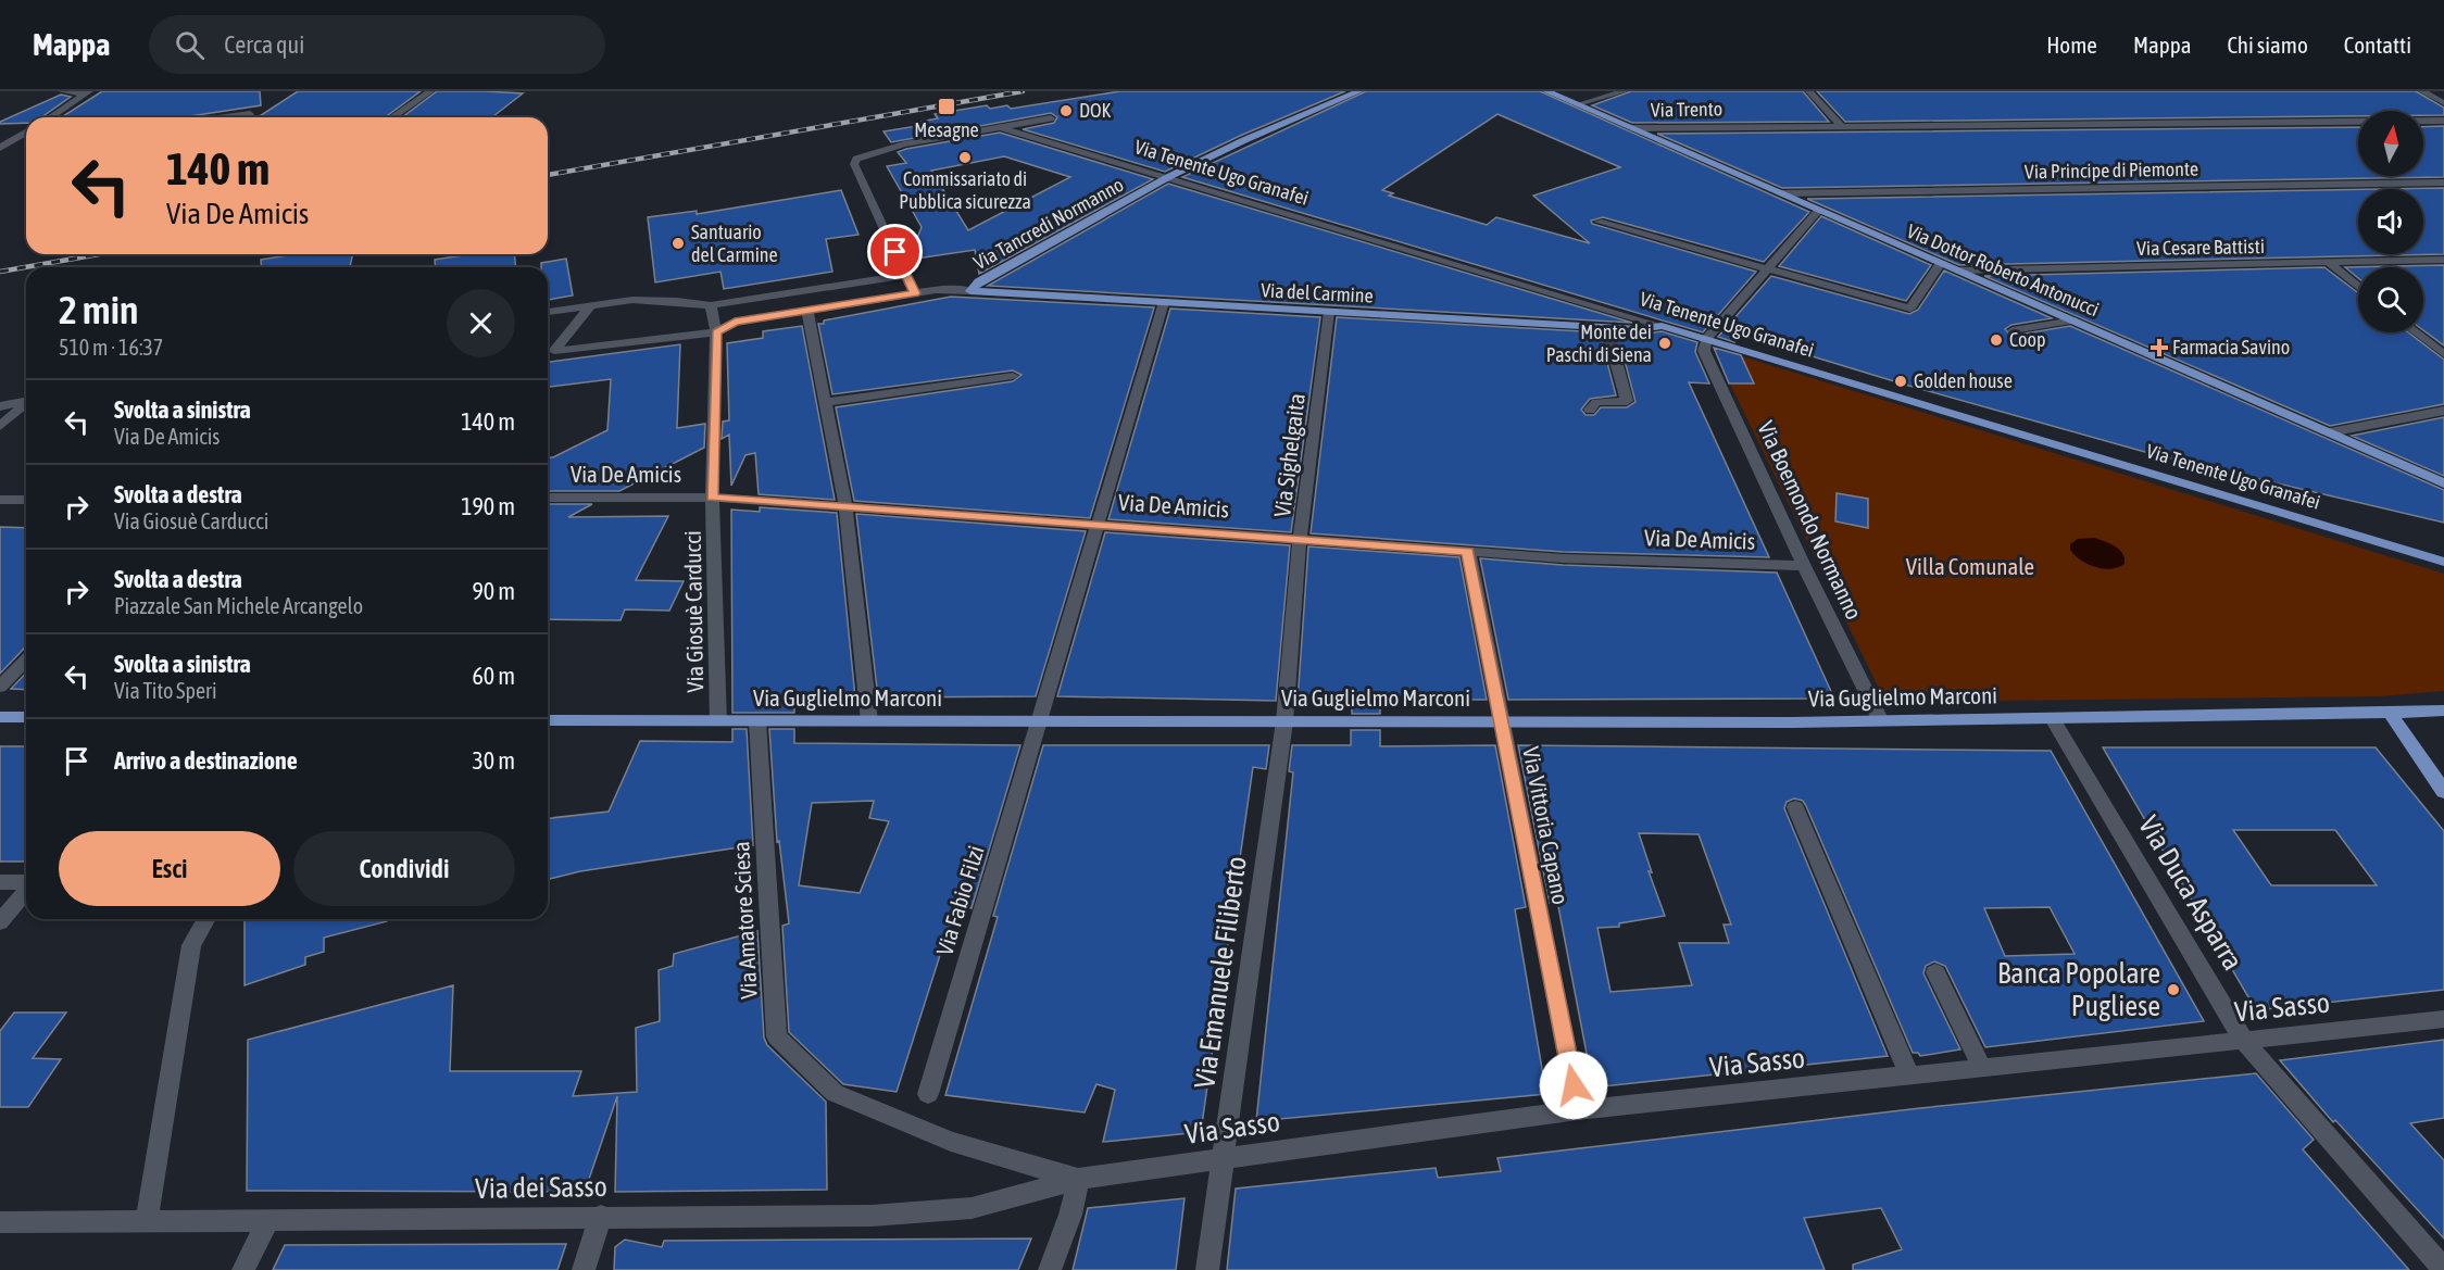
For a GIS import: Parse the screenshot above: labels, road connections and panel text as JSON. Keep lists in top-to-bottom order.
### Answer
{
  "streets": {
    "main road": [
      "Via Tenente Ugo Granafei",
      "Via Tancredi Normanno",
      "Via Dottor Roberto Antonucci",
      "Via del Carmine",
      "Via Guglielmo Marconi"
    ],
    "street": [
      "Via Trento",
      "Via Principe di Piemonte",
      "Via Cesare Battisti",
      "Via Sighelgaita",
      "Via De Amicis",
      "Via Boemondo Normanno",
      "Via Giosuè Carducci",
      "Via Vittoria Capano",
      "Via Duca Asparra",
      "Via Fabio Filzi",
      "Via Amatore Sciesa",
      "Via Emanuele Filiberto",
      "Via Sasso",
      "Via dei Sasso"
    ]
  },
  "crossings": [
    ["Via Trento", "Via Dottor Roberto Antonucci"],
    ["Via Principe di Piemonte", "Via Dottor Roberto Antonucci"],
    ["Via Tenente Ugo Granafei", "Via Tancredi Normanno"],
    ["Via Tenente Ugo Granafei", "Via del Carmine"],
    ["Via Tenente Ugo Granafei", "Via Boemondo Normanno"],
    ["Via Tancredi Normanno", "Via del Carmine"],
    ["Via Cesare Battisti", "Via Dottor Roberto Antonucci"],
    ["Via del Carmine", "Via Sighelgaita"],
    ["Via del Carmine", "Via Fabio Filzi"],
    ["Via Sighelgaita", "Via De Amicis"],
    ["Via Sighelgaita", "Via Guglielmo Marconi"],
    ["Via Sighelgaita", "Via Emanuele Filiberto"],
    ["Via De Amicis", "Via Boemondo Normanno"],
    ["Via De Amicis", "Via Giosuè Carducci"],
    ["Via De Amicis", "Via Vittoria Capano"],
    ["Via De Amicis", "Via Fabio Filzi"],
    ["Via Boemondo Normanno", "Via Guglielmo Marconi"],
    ["Via Giosuè Carducci", "Via Guglielmo Marconi"],
    ["Via Guglielmo Marconi", "Via Vittoria Capano"],
    ["Via Guglielmo Marconi", "Via Duca Asparra"],
    ["Via Guglielmo Marconi", "Via Fabio Filzi"],
    ["Via Guglielmo Marconi", "Via Amatore Sciesa"],
    ["Via Guglielmo Marconi", "Via Emanuele Filiberto"],
    ["Via Vittoria Capano", "Via Sasso"],
    ["Via Duca Asparra", "Via Sasso"],
    ["Via Amatore Sciesa", "Via Sasso"],
    ["Via Amatore Sciesa", "Via dei Sasso"],
    ["Via Emanuele Filiberto", "Via Sasso"],
    ["Via Sasso", "Via dei Sasso"]
  ],
  "parks": ["Villa Comunale"],
  "places": {
    "transit": ["Mesagne"],
    "other": [
      "DOK",
      "Commissariato di Pubblica sicurezza",
      "Santuario del Carmine",
      "Coop",
      "Monte dei Paschi di Siena",
      "Golden house",
      "Banca Popolare Pugliese"
    ],
    "health": ["Farmacia Savino"]
  },
  "north": "top",
  "page": {
    "header": "Mappa",
    "search": "Cerca qui",
    "nav": [
      "Home",
      "Mappa",
      "Chi siamo",
      "Contatti"
    ],
    "turn": ["140 m", "Via De Amicis"],
    "heading": ["2 min", "510 m · 16:37"],
    "list": [
      {
        "name": "Svolta a sinistra",
        "note": "Via De Amicis",
        "value": "140 m"
      },
      {
        "name": "Svolta a destra",
        "note": "Via Giosuè Carducci",
        "value": "190 m"
      },
      {
        "name": "Svolta a destra",
        "note": "Piazzale San Michele Arcangelo",
        "value": "90 m"
      },
      {
        "name": "Svolta a sinistra",
        "note": "Via Tito Speri",
        "value": "60 m"
      },
      {
        "name": "Arrivo a destinazione",
        "value": "30 m"
      }
    ],
    "buttons": ["Esci", "Condividi"]
  }
}
